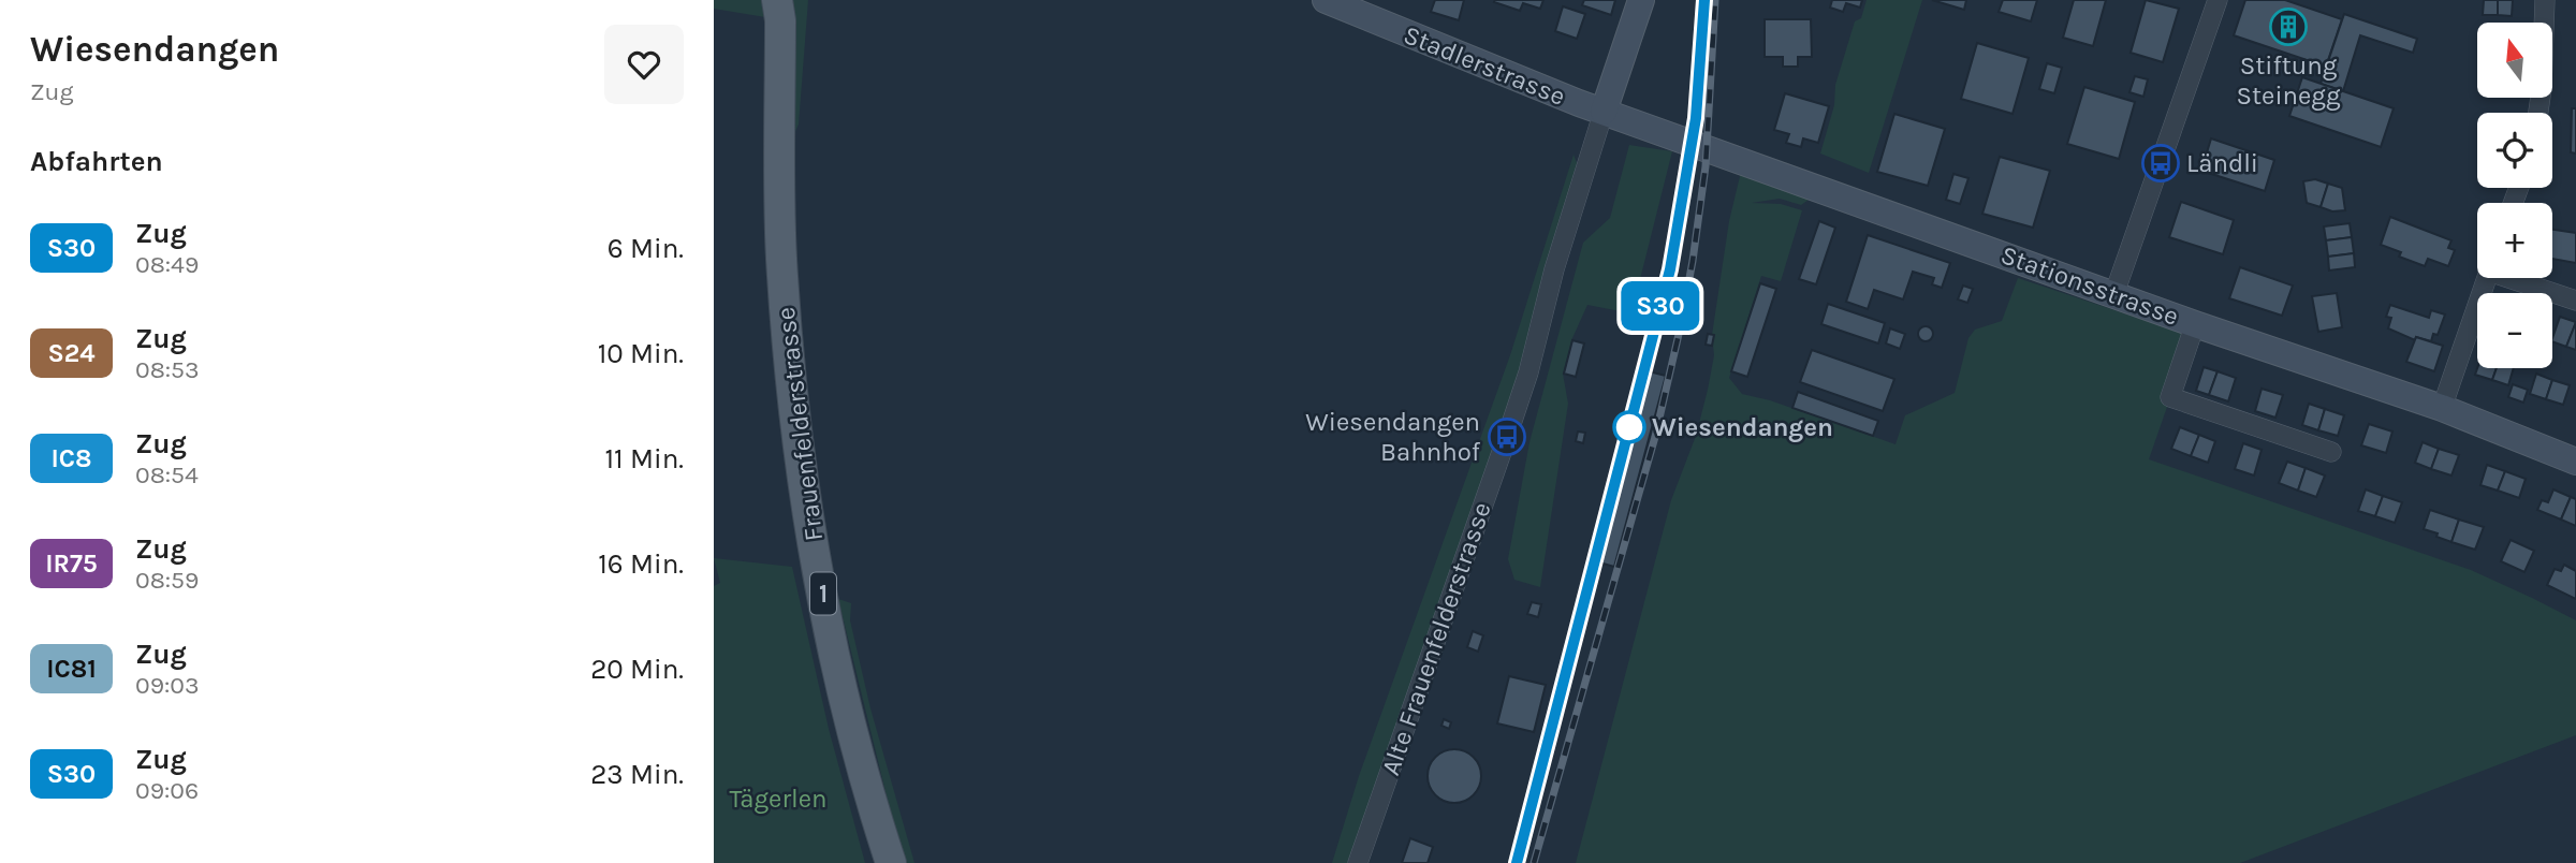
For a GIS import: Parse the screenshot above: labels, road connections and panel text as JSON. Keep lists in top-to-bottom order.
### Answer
{
  "streets": {
    "main road": [
      "Stadlerstrasse",
      "Stationsstrasse",
      "Frauenfelderstrasse",
      "1"
    ],
    "street": ["Alte Frauenfelderstrasse"]
  },
  "crossings": [
    ["Stadlerstrasse", "Stationsstrasse"],
    ["Stadlerstrasse", "Alte Frauenfelderstrasse"],
    ["Stationsstrasse", "Alte Frauenfelderstrasse"]
  ],
  "parks": ["Tägerlen"],
  "places": {
    "building": ["Stiftung Steinegg"],
    "bus stop": ["Ländli", "Wiesendangen Bahnhof"],
    "other": ["Wiesendangen"]
  },
  "north": "top",
  "page": {
    "heading": [
      ["Wiesendangen", "Zug"],
      "Abfahrten"
    ],
    "on_map": "S30",
    "map_buttons": ["+", "−"],
    "list": [
      {
        "mark": "S30",
        "name": "Zug",
        "note": "08:49",
        "value": "6 Min."
      },
      {
        "mark": "S24",
        "name": "Zug",
        "note": "08:53",
        "value": "10 Min."
      },
      {
        "mark": "IC8",
        "name": "Zug",
        "note": "08:54",
        "value": "11 Min."
      },
      {
        "mark": "IR75",
        "name": "Zug",
        "note": "08:59",
        "value": "16 Min."
      },
      {
        "mark": "IC81",
        "name": "Zug",
        "note": "09:03",
        "value": "20 Min."
      },
      {
        "mark": "S30",
        "name": "Zug",
        "note": "09:06",
        "value": "23 Min."
      }
    ]
  }
}
